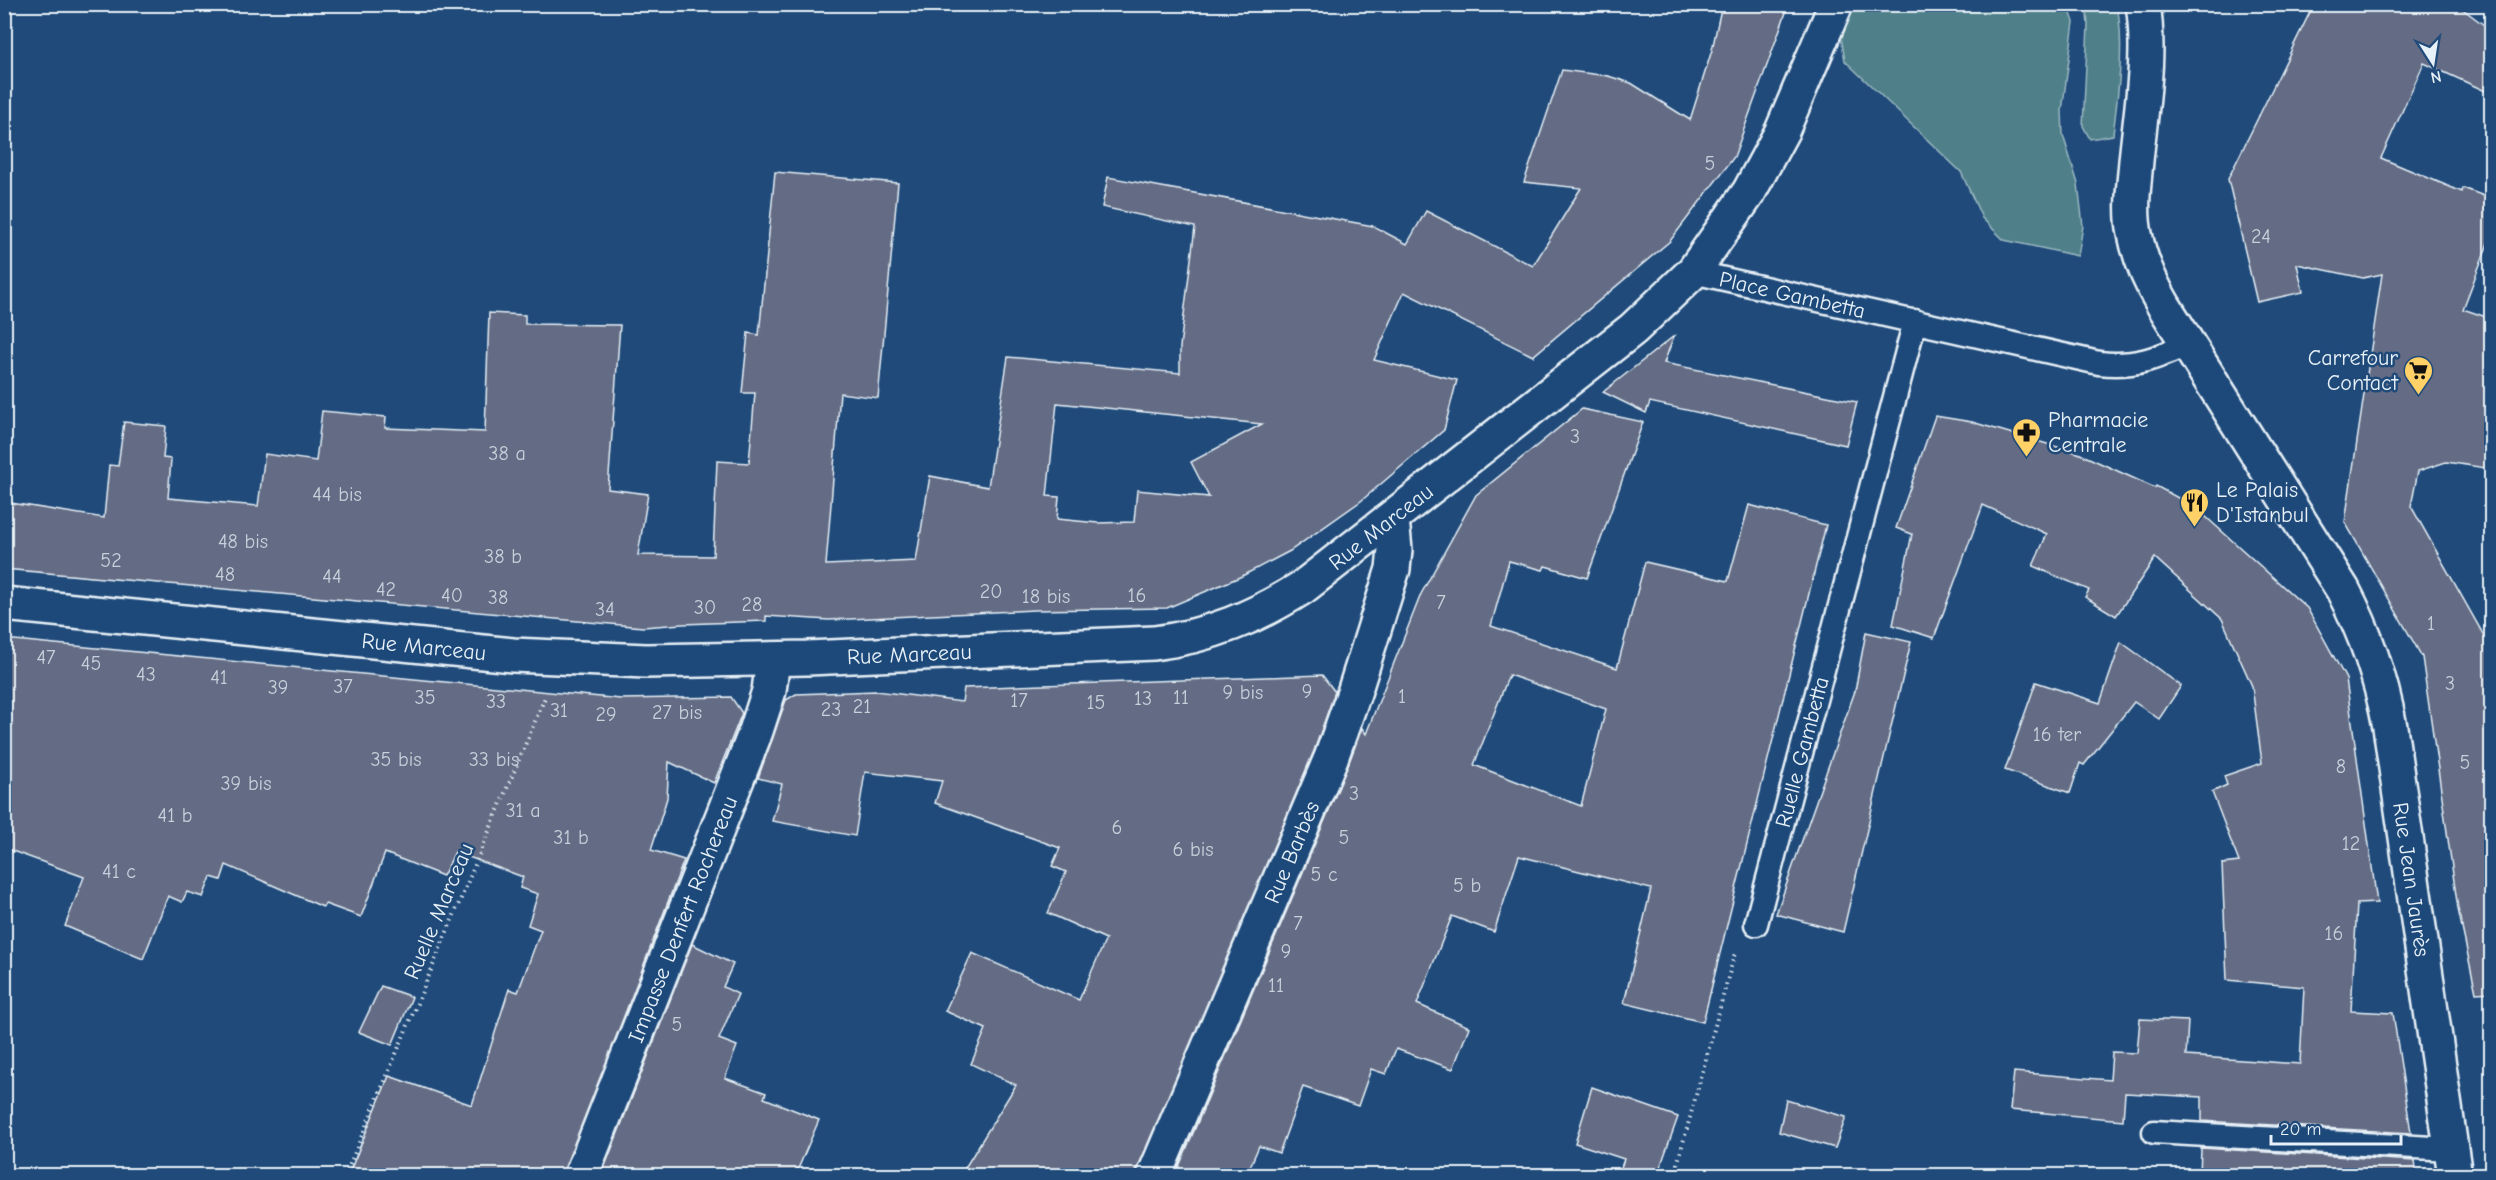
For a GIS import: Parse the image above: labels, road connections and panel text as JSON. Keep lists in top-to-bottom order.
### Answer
{
  "streets": {
    "street": [
      "Place Gambetta",
      "Rue Marceau",
      "Rue Barbès",
      "Rue Jean Jaurès",
      "Impasse Denfert Rochereau"
    ],
    "lane": ["Ruelle Gambetta"],
    "path": ["Ruelle Marceau"]
  },
  "crossings": [
    ["Place Gambetta", "Rue Marceau"],
    ["Place Gambetta", "Ruelle Gambetta"],
    ["Place Gambetta", "Rue Jean Jaurès"],
    ["Rue Marceau", "Rue Barbès"],
    ["Rue Marceau", "Ruelle Marceau"],
    ["Rue Marceau", "Impasse Denfert Rochereau"]
  ],
  "places": {
    "supermarket": ["Carrefour Contact"],
    "pharmacy": ["Pharmacie Centrale"],
    "restaurant": ["Le Palais D'Istanbul"]
  },
  "house_numbers": [
    "5",
    "24",
    "3",
    "38 a",
    "44 bis",
    "48 bis",
    "38 b",
    "52",
    "48",
    "44",
    "42",
    "20",
    "40",
    "16",
    "18 bis",
    "38",
    "7",
    "28",
    "30",
    "34",
    "1",
    "47",
    "45",
    "43",
    "41",
    "3",
    "37",
    "39",
    "9",
    "9 bis",
    "1",
    "35",
    "11",
    "13",
    "17",
    "33",
    "15",
    "21",
    "23",
    "31",
    "27 bis",
    "29",
    "16 ter",
    "35 bis",
    "33 bis",
    "5",
    "8",
    "39 bis",
    "3",
    "31 a",
    "41 b",
    "6",
    "31 b",
    "5",
    "12",
    "6 bis",
    "41 c",
    "5 c",
    "5 b",
    "7",
    "16",
    "9",
    "11",
    "5"
  ],
  "scale_bar": "20 m",
  "north": "bottom"
}
